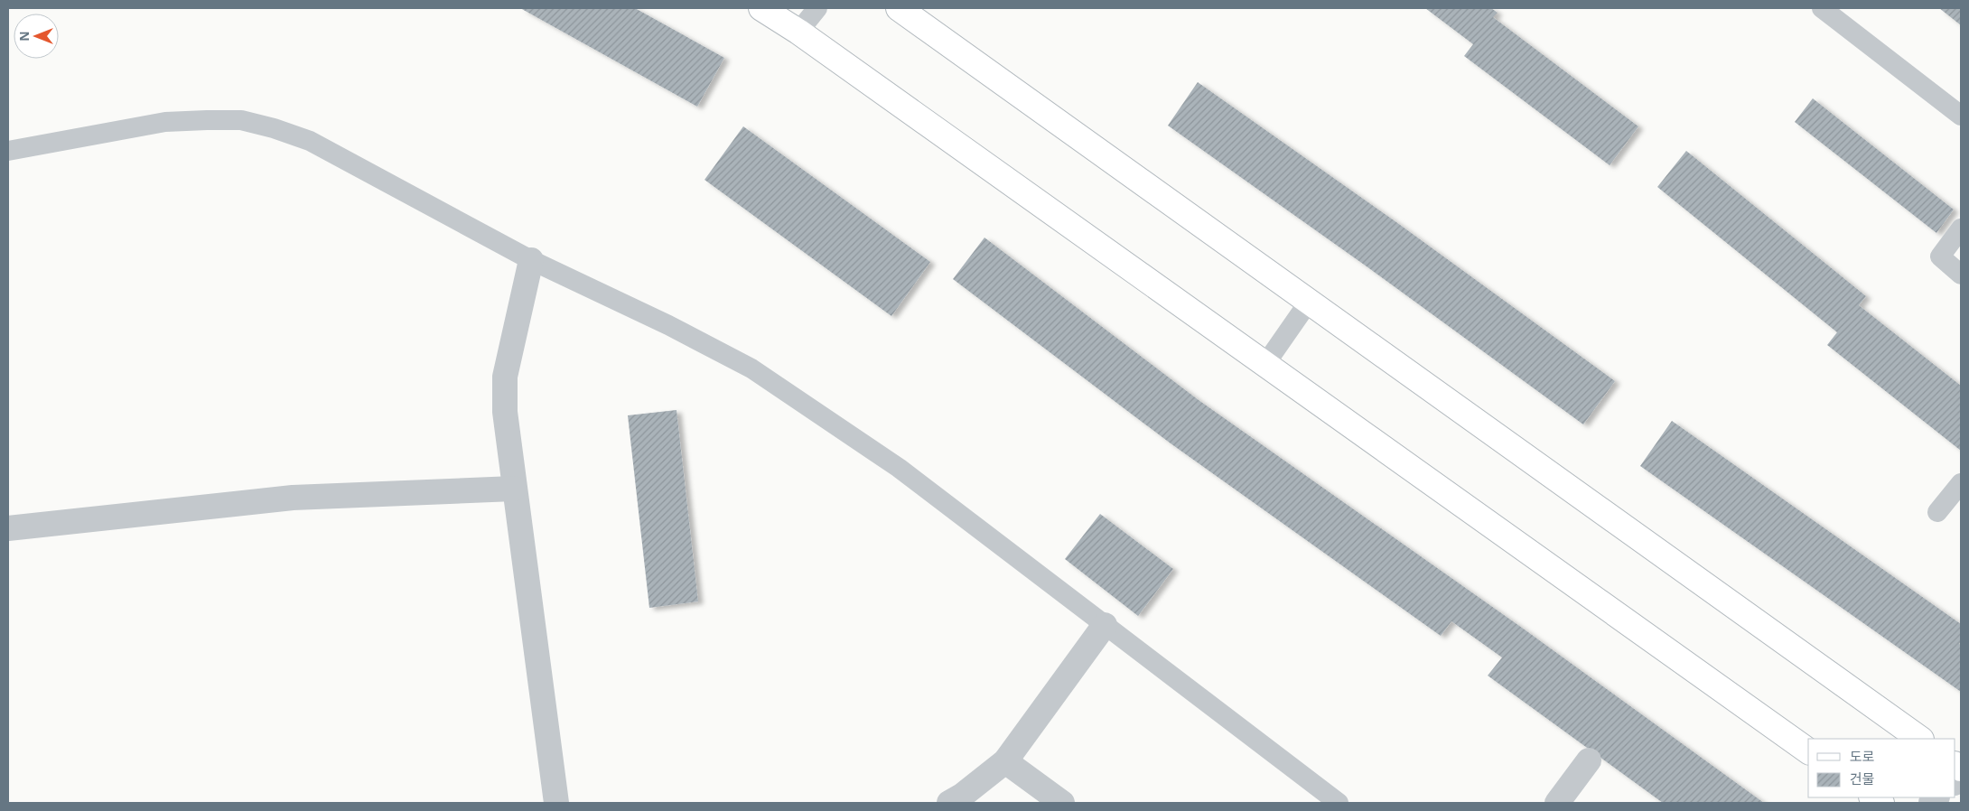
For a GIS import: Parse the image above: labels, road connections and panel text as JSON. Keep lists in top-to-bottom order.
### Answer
{
  "legend": ["도로", "건물"],
  "north": "left"
}
